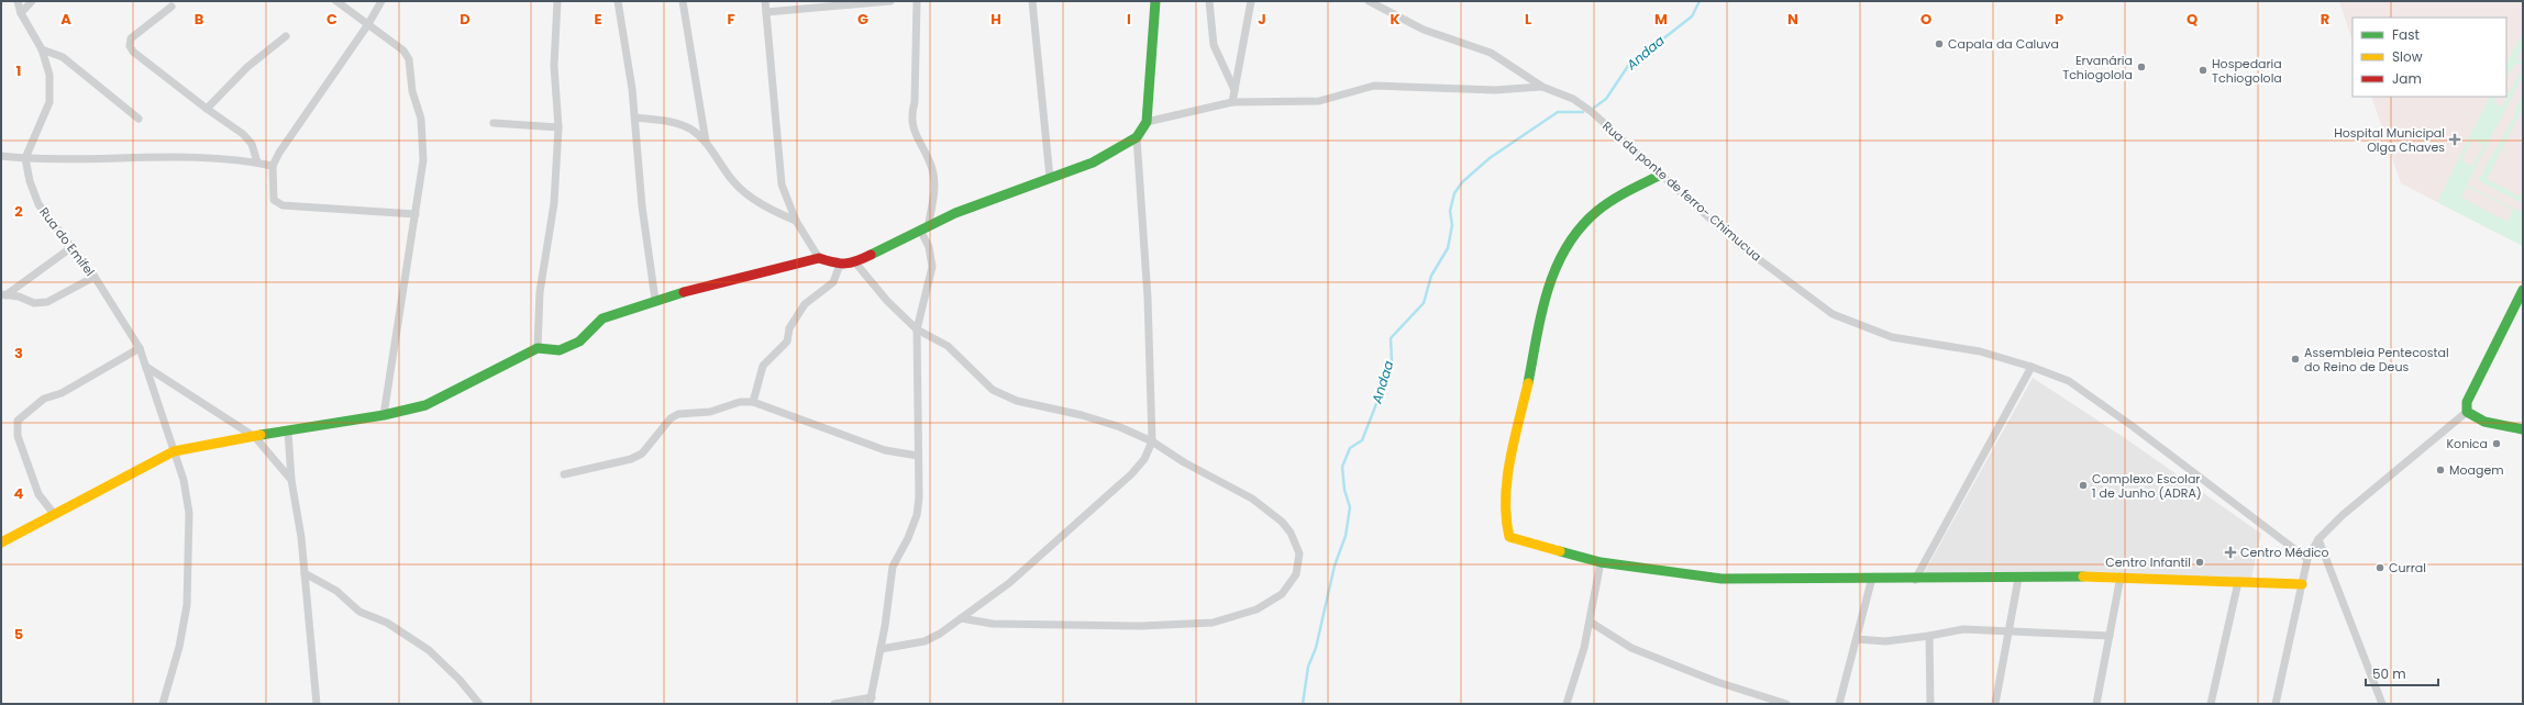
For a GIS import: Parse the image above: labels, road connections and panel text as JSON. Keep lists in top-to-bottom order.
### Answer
{
  "streets": {
    "street": ["Rua da ponte de ferro- Chimucua", "Rua do Emifel"]
  },
  "water": ["Andaa"],
  "places": {
    "other": [
      "Capala da Caluva",
      "Ervanária Tchiogolola",
      "Hospedaria Tchiogolola",
      "Assembleia Pentecostal do Reino de Deus",
      "Konica",
      "Moagem",
      "Complexo Escolar 1 de Junho (ADRA)",
      "Centro Infantil",
      "Curral"
    ],
    "health": ["Hospital Municipal Olga Chaves", "Centro Médico"]
  },
  "legend": ["Fast", "Slow", "Jam"],
  "scale_bar": "50 m",
  "grid": {
    "columns": [
      "A",
      "B",
      "C",
      "D",
      "E",
      "F",
      "G",
      "H",
      "I",
      "J",
      "K",
      "L",
      "M",
      "N",
      "O",
      "P",
      "Q",
      "R"
    ],
    "rows": [
      "1",
      "2",
      "3",
      "4",
      "5"
    ]
  }
}
